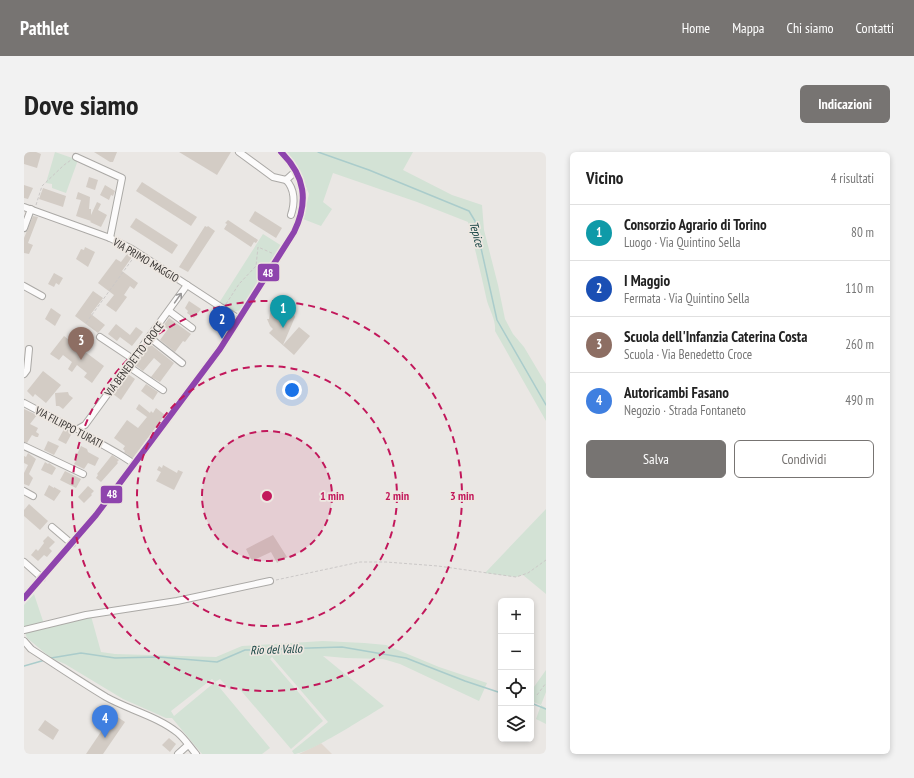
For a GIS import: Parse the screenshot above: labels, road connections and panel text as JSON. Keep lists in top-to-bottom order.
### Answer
{
  "streets": {
    "street": ["VIA PRIMO MAGGIO", "VIA BENEDETTO CROCE", "VIA FILIPPO TURATI"]
  },
  "crossings": [
    ["VIA PRIMO MAGGIO", "VIA BENEDETTO CROCE"],
    ["VIA BENEDETTO CROCE", "VIA FILIPPO TURATI"]
  ],
  "water": ["Tepice", "Rio del Vallo"],
  "lines": ["transit line 48"],
  "page": {
    "header": "Pathlet",
    "nav": [
      "Home",
      "Mappa",
      "Chi siamo",
      "Contatti"
    ],
    "buttons": [
      "Indicazioni",
      ["Salva", "Condividi"]
    ],
    "title": "Dove siamo",
    "heading": ["Vicino", "4 risultati"],
    "list": [
      {
        "mark": "1",
        "name": "Consorzio Agrario di Torino",
        "note": "Luogo · Via Quintino Sella",
        "value": "80 m"
      },
      {
        "mark": "2",
        "name": "I Maggio",
        "note": "Fermata · Via Quintino Sella",
        "value": "110 m"
      },
      {
        "mark": "3",
        "name": "Scuola dell'Infanzia Caterina Costa",
        "note": "Scuola · Via Benedetto Croce",
        "value": "260 m"
      },
      {
        "mark": "4",
        "name": "Autoricambi Fasano",
        "note": "Negozio · Strada Fontaneto",
        "value": "490 m"
      }
    ],
    "pins": [
      "1",
      "2",
      "3",
      "4"
    ],
    "map_buttons": ["+", "−"]
  },
  "rings": ["1 min", "2 min", "3 min"]
}
